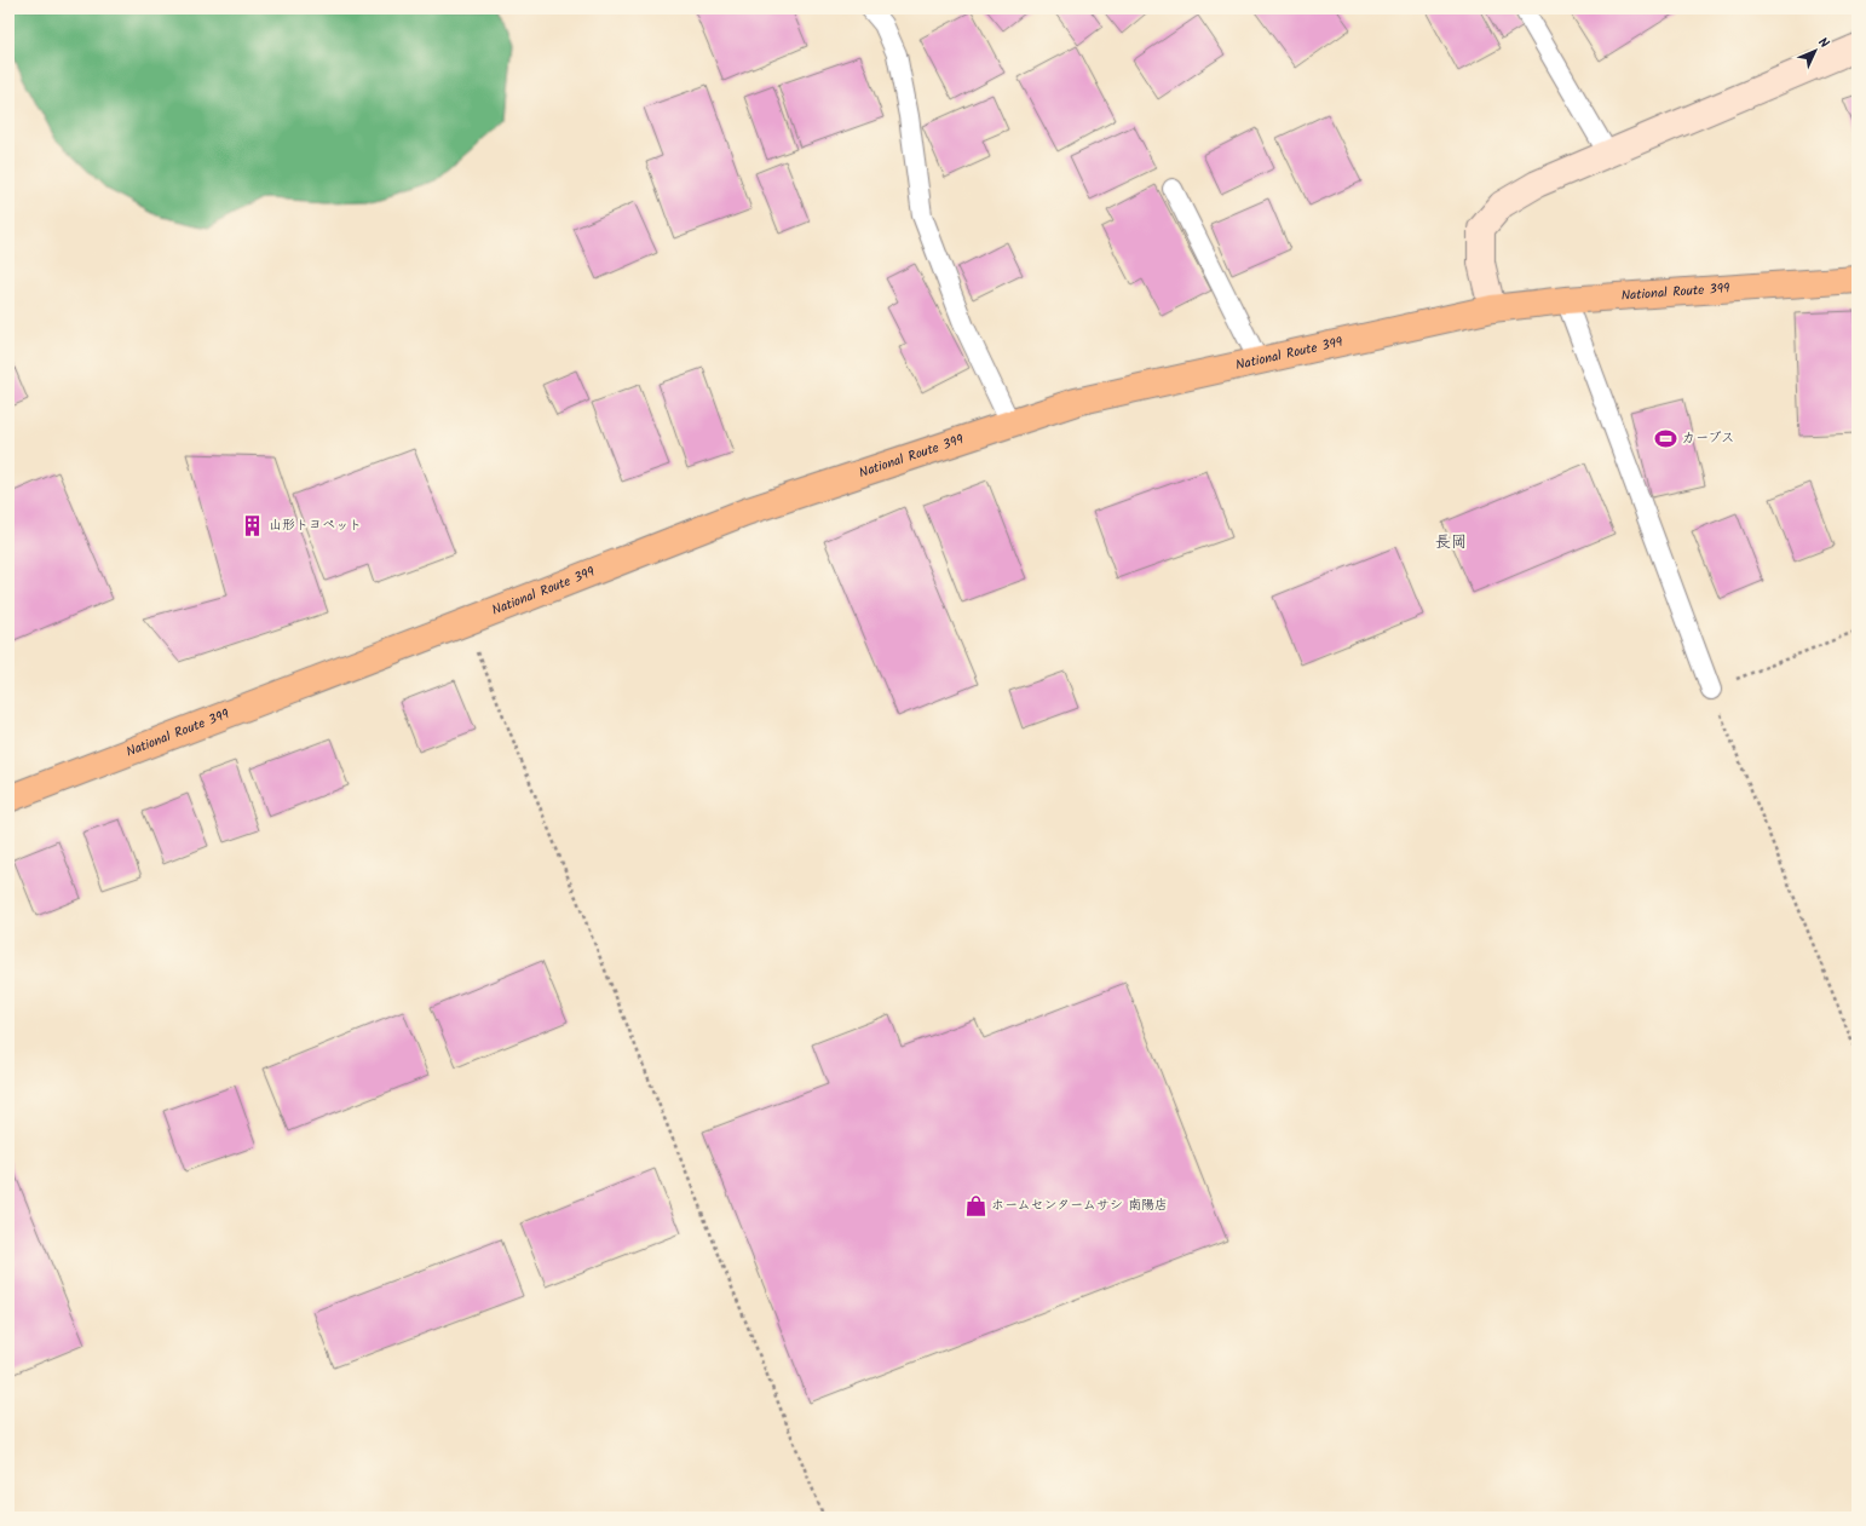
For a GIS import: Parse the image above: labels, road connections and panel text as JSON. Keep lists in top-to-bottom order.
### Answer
{
  "streets": {
    "highway": ["National Route 399"]
  },
  "districts": ["長岡"],
  "places": {
    "sports": ["カーブス"],
    "building": ["山形トヨペット"],
    "shop": ["ホームセンタームサシ 南陽店"]
  },
  "north": "top right"
}
